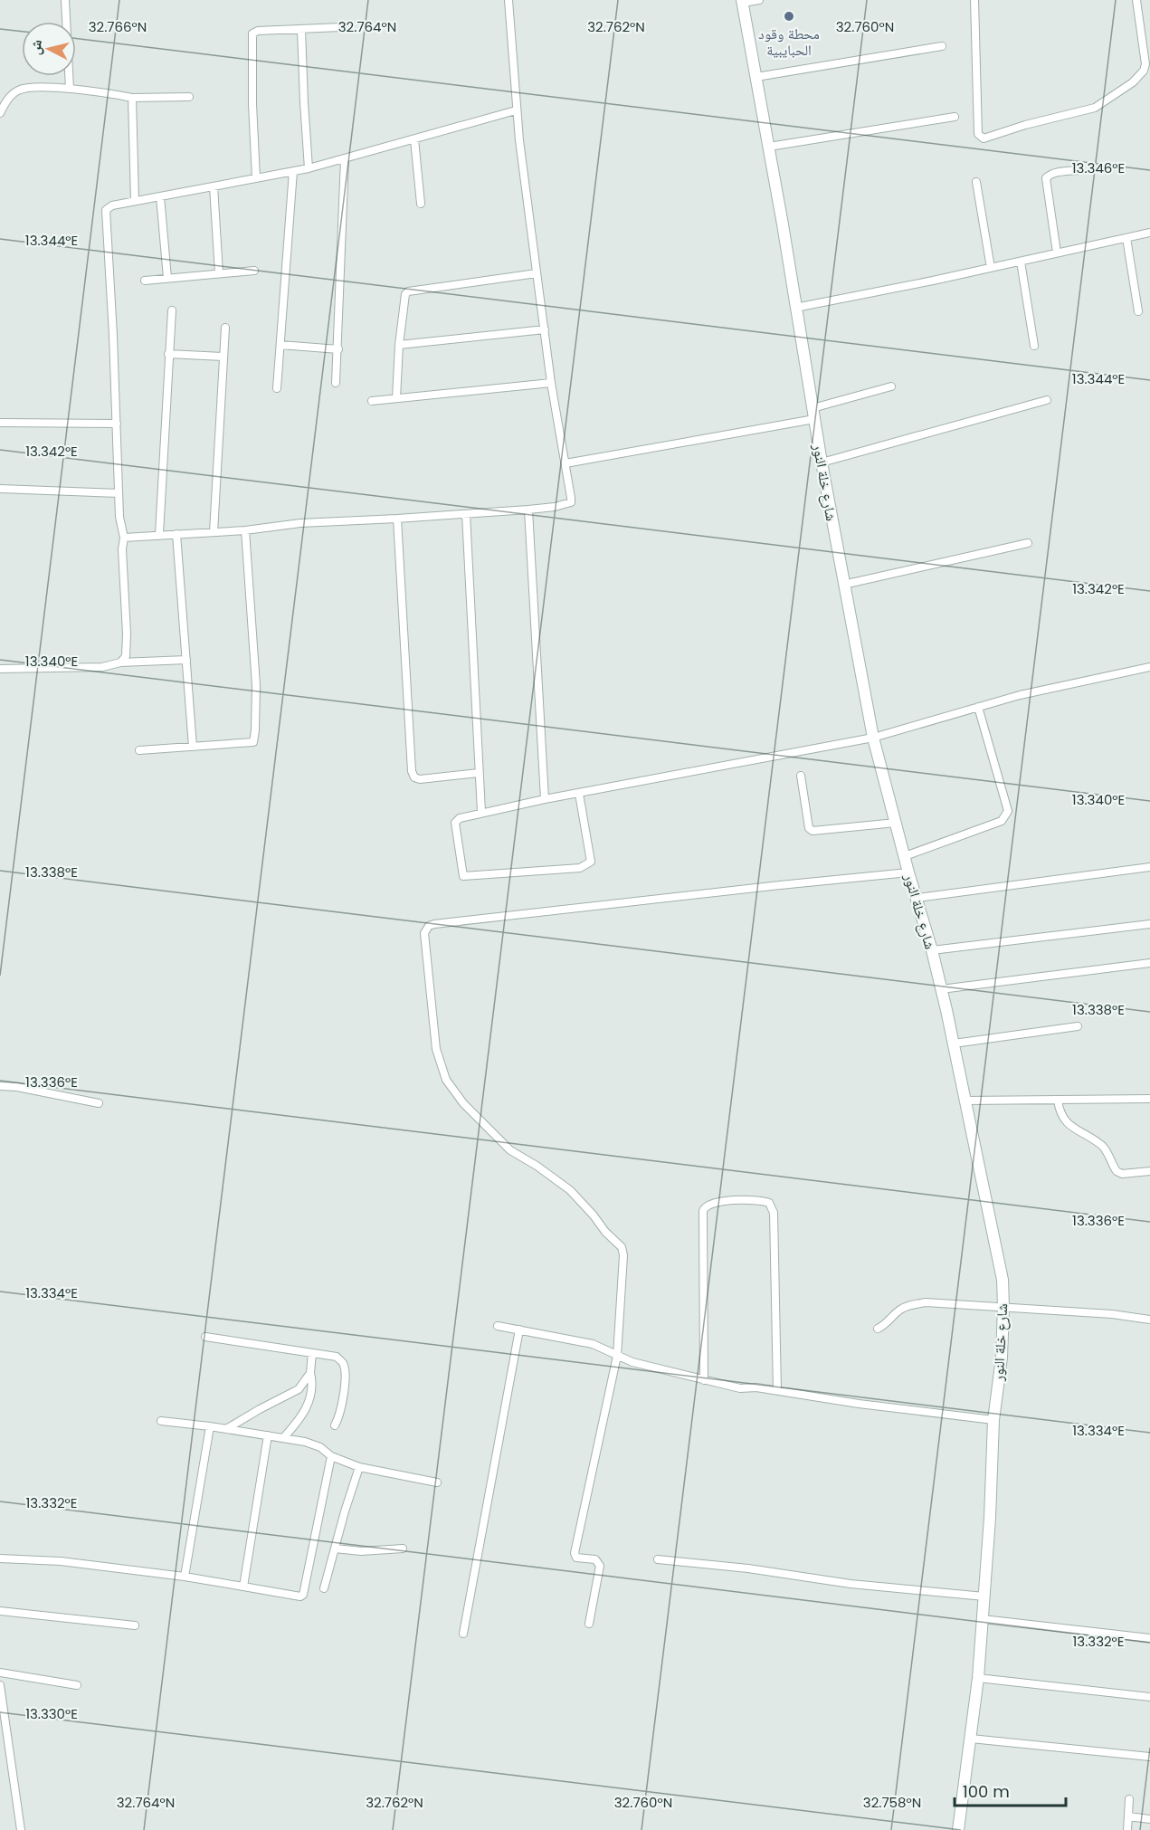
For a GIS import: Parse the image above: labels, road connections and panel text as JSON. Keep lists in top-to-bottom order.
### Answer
{
  "streets": {
    "street": ["شارع خلة النور"]
  },
  "places": ["محطة وقود الحبايبية"],
  "scale_bar": "100 m",
  "north": "left",
  "coordinates": [
    "32.764°N",
    "32.762°N",
    "32.760°N",
    "32.766°N",
    "13.346°E",
    "13.344°E",
    "13.342°E",
    "13.340°E",
    "13.338°E",
    "13.336°E",
    "13.334°E",
    "13.332°E",
    "13.330°E",
    "32.758°N"
  ]
}
